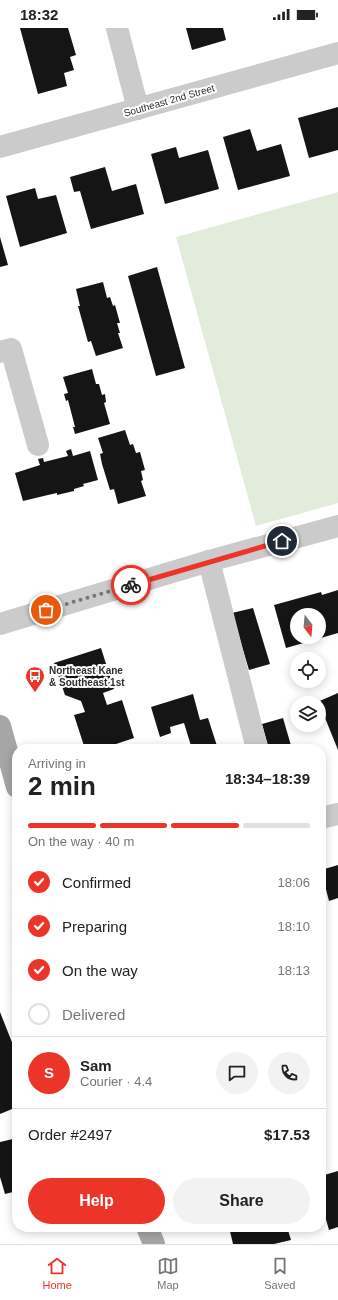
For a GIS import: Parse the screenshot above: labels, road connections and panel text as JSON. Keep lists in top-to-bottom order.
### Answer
{
  "streets": {
    "street": ["Southeast 2nd Street"]
  },
  "places": {
    "bus stop": ["Northeast Kane & Southeast 1st"]
  },
  "north": "bottom",
  "page": {
    "status": "18:32",
    "heading": ["2 min", "Arriving in", "18:34–18:39"],
    "panel": [
      "Sam",
      "Courier · 4.4",
      "Order #2497",
      "$17.53"
    ],
    "bar": "On the way · 40 m",
    "list": [
      ["Confirmed", "18:06"],
      ["Preparing", "18:10"],
      ["On the way", "18:13"],
      "Delivered"
    ],
    "round": "S",
    "buttons": ["Help", "Share"],
    "tabs": ["Home", "Map", "Saved"]
  }
}
